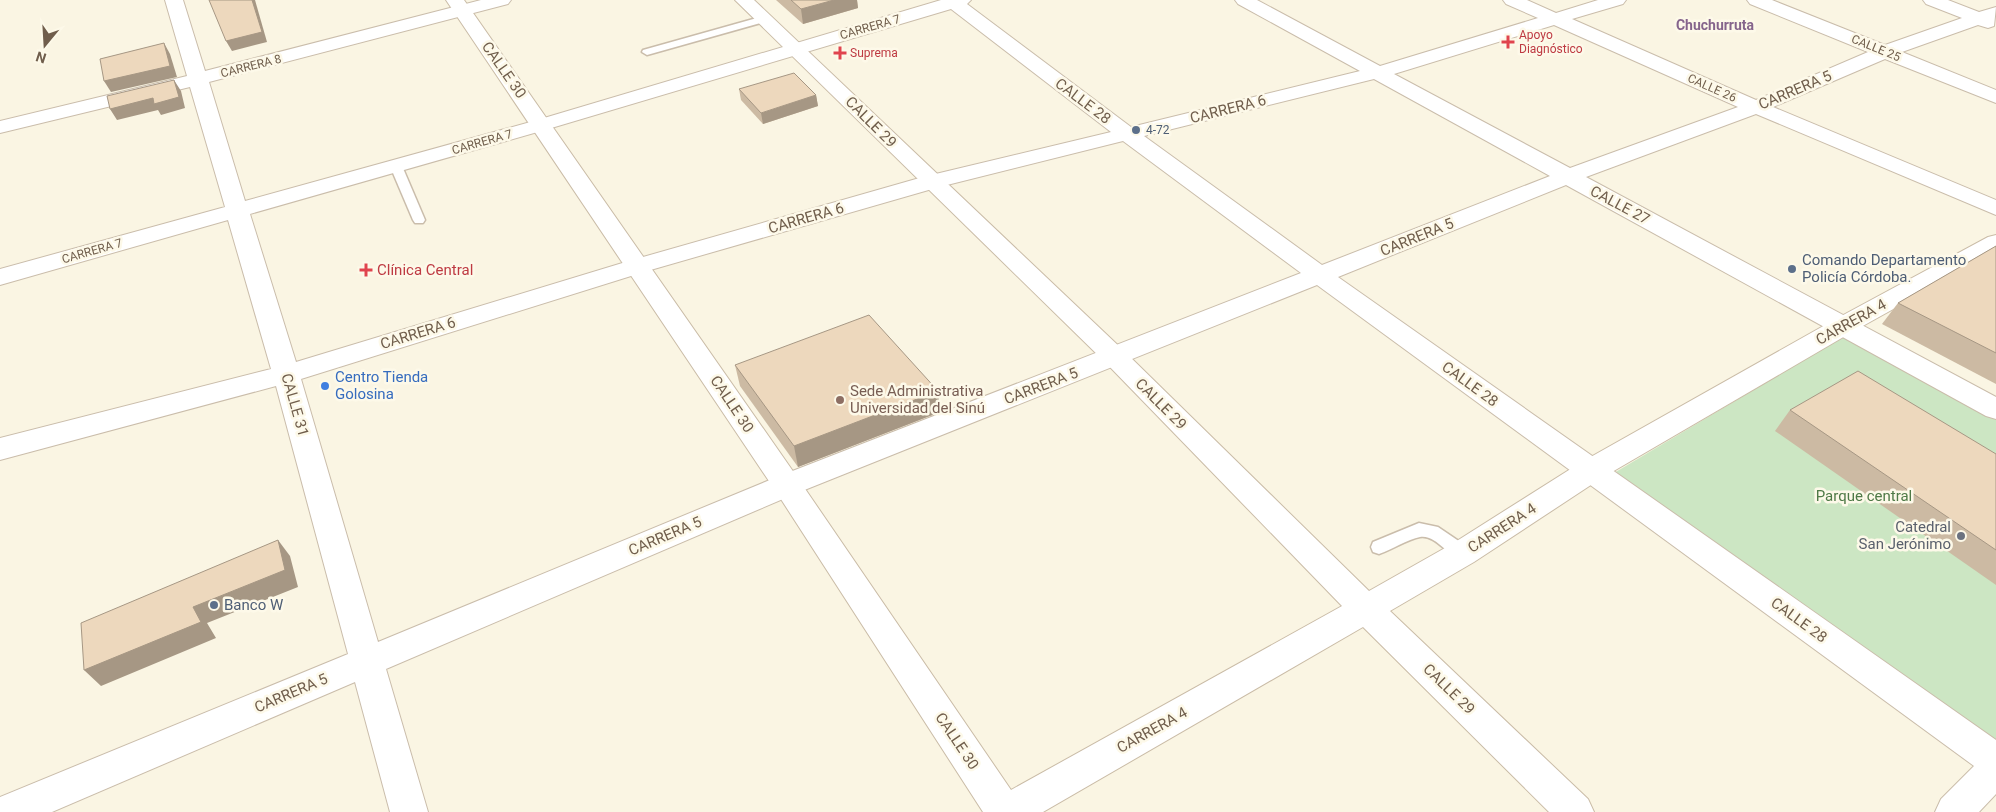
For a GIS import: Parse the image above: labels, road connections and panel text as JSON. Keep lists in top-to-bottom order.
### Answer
{
  "streets": {
    "street": [
      "CARRERA 7",
      "CALLE 25",
      "CARRERA 8",
      "CALLE 30",
      "CALLE 26",
      "CARRERA 5",
      "CALLE 28",
      "CARRERA 6",
      "CALLE 29",
      "CALLE 27",
      "CARRERA 4",
      "CALLE 31"
    ]
  },
  "crossings": [
    ["CARRERA 7", "CALLE 30"],
    ["CARRERA 7", "CALLE 28"],
    ["CARRERA 7", "CALLE 29"],
    ["CARRERA 7", "CALLE 31"],
    ["CALLE 25", "CARRERA 5"],
    ["CARRERA 8", "CALLE 30"],
    ["CARRERA 8", "CALLE 31"],
    ["CALLE 30", "CARRERA 5"],
    ["CALLE 30", "CARRERA 6"],
    ["CALLE 30", "CARRERA 4"],
    ["CALLE 26", "CARRERA 5"],
    ["CALLE 26", "CARRERA 6"],
    ["CARRERA 5", "CALLE 28"],
    ["CARRERA 5", "CALLE 29"],
    ["CARRERA 5", "CALLE 27"],
    ["CARRERA 5", "CALLE 31"],
    ["CALLE 28", "CARRERA 6"],
    ["CALLE 28", "CARRERA 4"],
    ["CARRERA 6", "CALLE 29"],
    ["CARRERA 6", "CALLE 27"],
    ["CARRERA 6", "CALLE 31"],
    ["CALLE 29", "CARRERA 4"],
    ["CALLE 27", "CARRERA 4"]
  ],
  "districts": ["Chuchurruta"],
  "parks": ["Parque central"],
  "places": {
    "health": ["Apoyo Diagnóstico", "Suprema", "Clínica Central"],
    "other": [
      "4-72",
      "Comando Departamento Policía Córdoba.",
      "Centro Tienda Golosina",
      "Sede Administrativa Universidad del Sinú",
      "Catedral San Jerónimo",
      "Banco W"
    ]
  },
  "north": "bottom"
}
